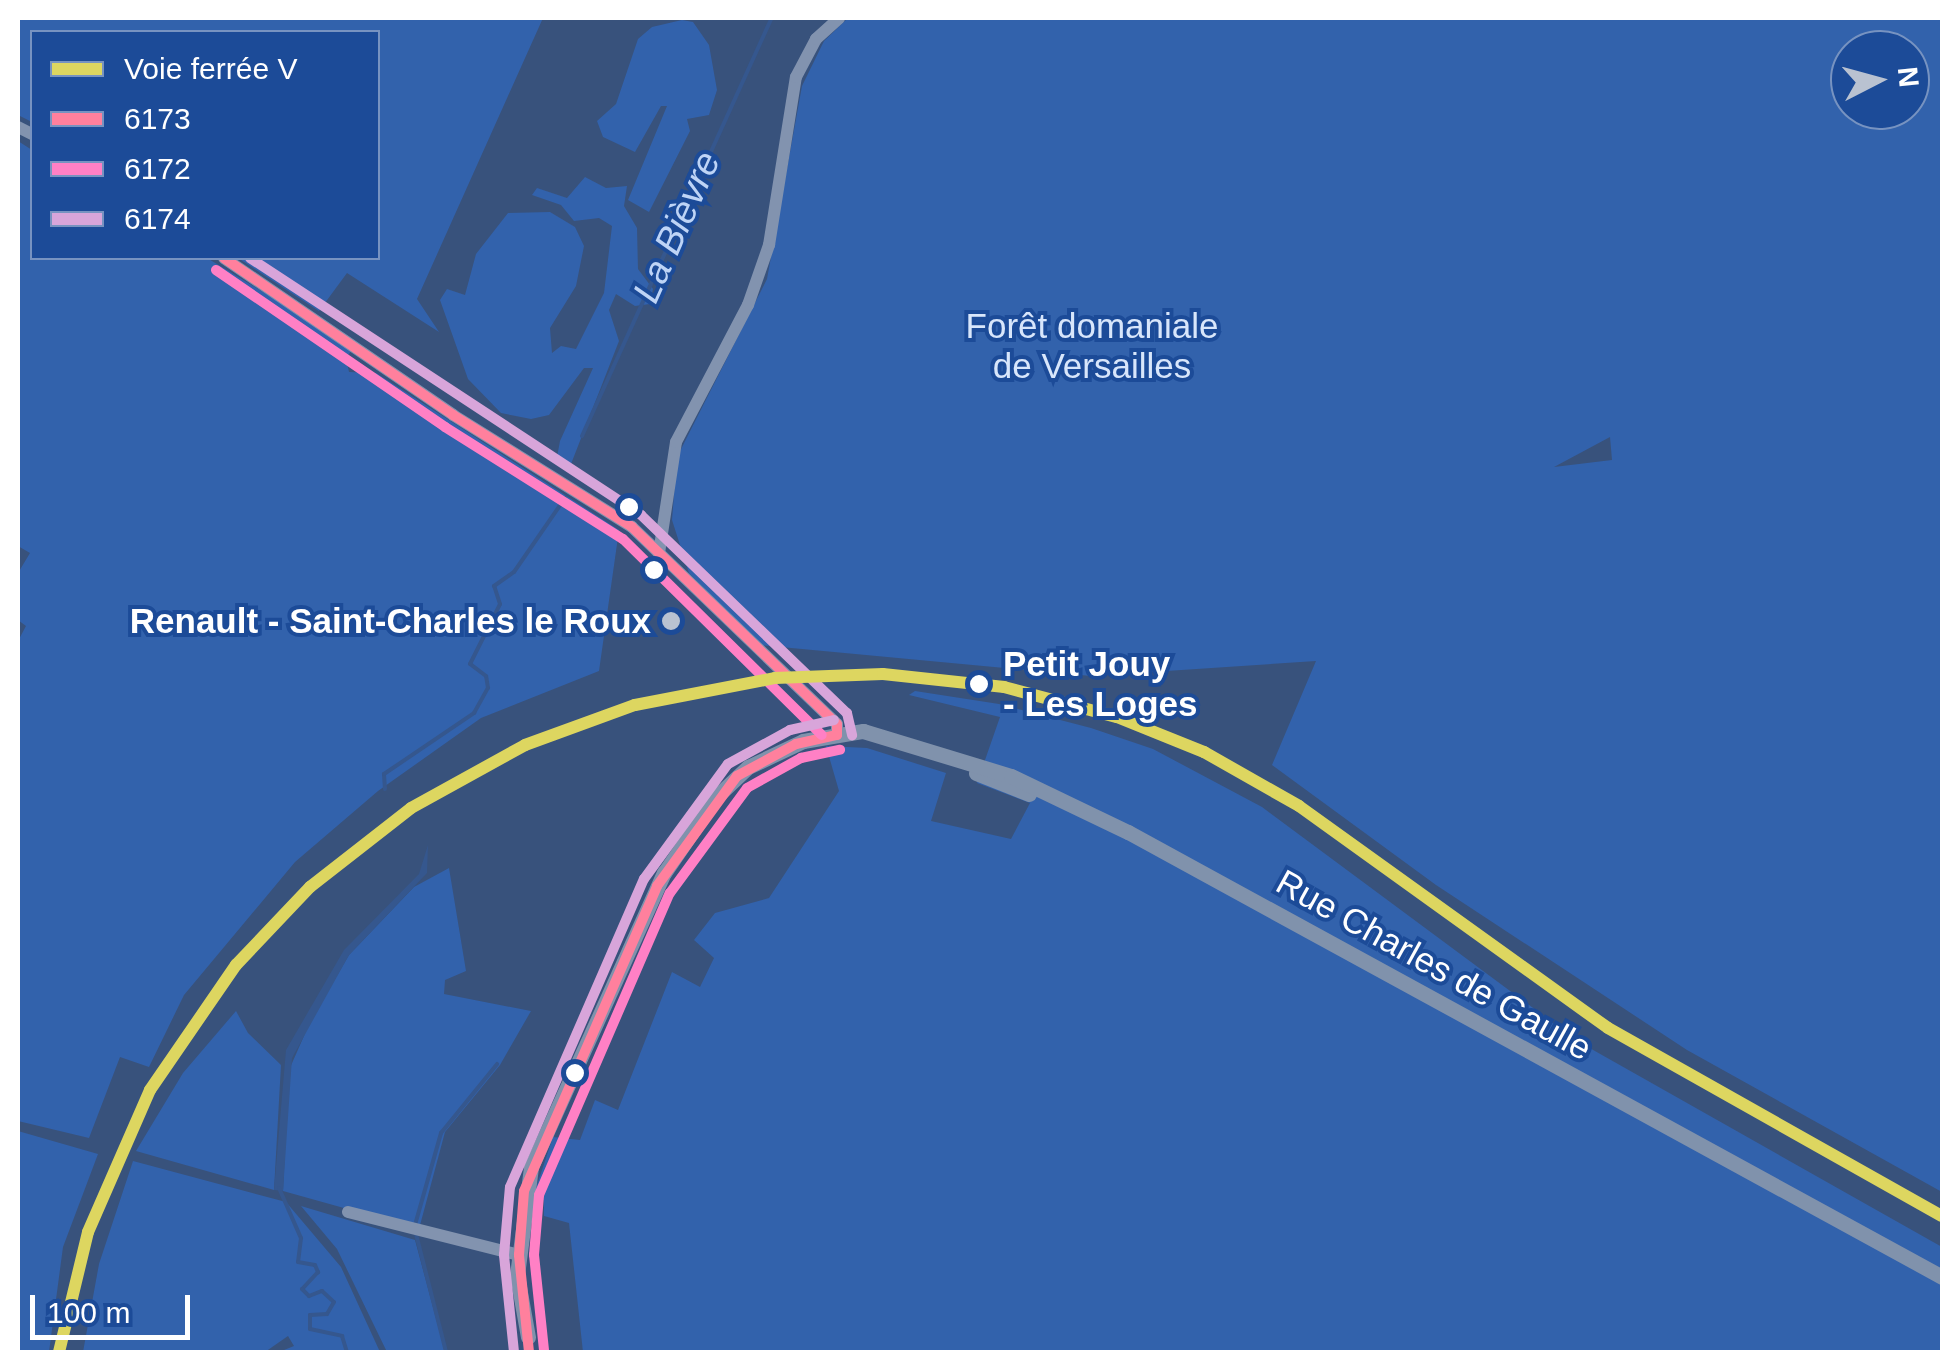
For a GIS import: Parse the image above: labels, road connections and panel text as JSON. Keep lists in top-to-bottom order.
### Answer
{
  "streets": {
    "main road": ["Rue Charles de Gaulle"]
  },
  "water": ["La Bièvre"],
  "parks": ["Forêt domaniale de Versailles"],
  "places": ["Renault - Saint-Charles le Roux", "Petit Jouy - Les Loges"],
  "lines": [
    "transit line 6173",
    "transit line 6174",
    "transit line 6172",
    "rail line V"
  ],
  "legend": [
    "Voie ferrée V",
    "6173",
    "6172",
    "6174"
  ],
  "scale_bar": "100 m",
  "north": "right"
}
